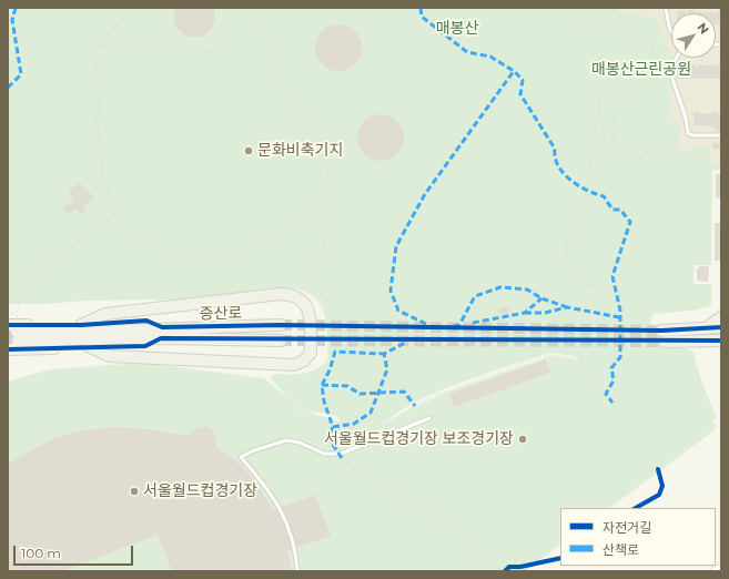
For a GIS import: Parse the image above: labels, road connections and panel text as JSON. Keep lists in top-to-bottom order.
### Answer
{
  "streets": {
    "main road": ["증산로"]
  },
  "parks": ["매봉산", "매봉산근린공원"],
  "places": ["문화비축기지", "서울월드컵경기장 보조경기장", "서울월드컵경기장"],
  "legend": ["자전거길", "산책로"],
  "scale_bar": "100 m",
  "north": "top right"
}
